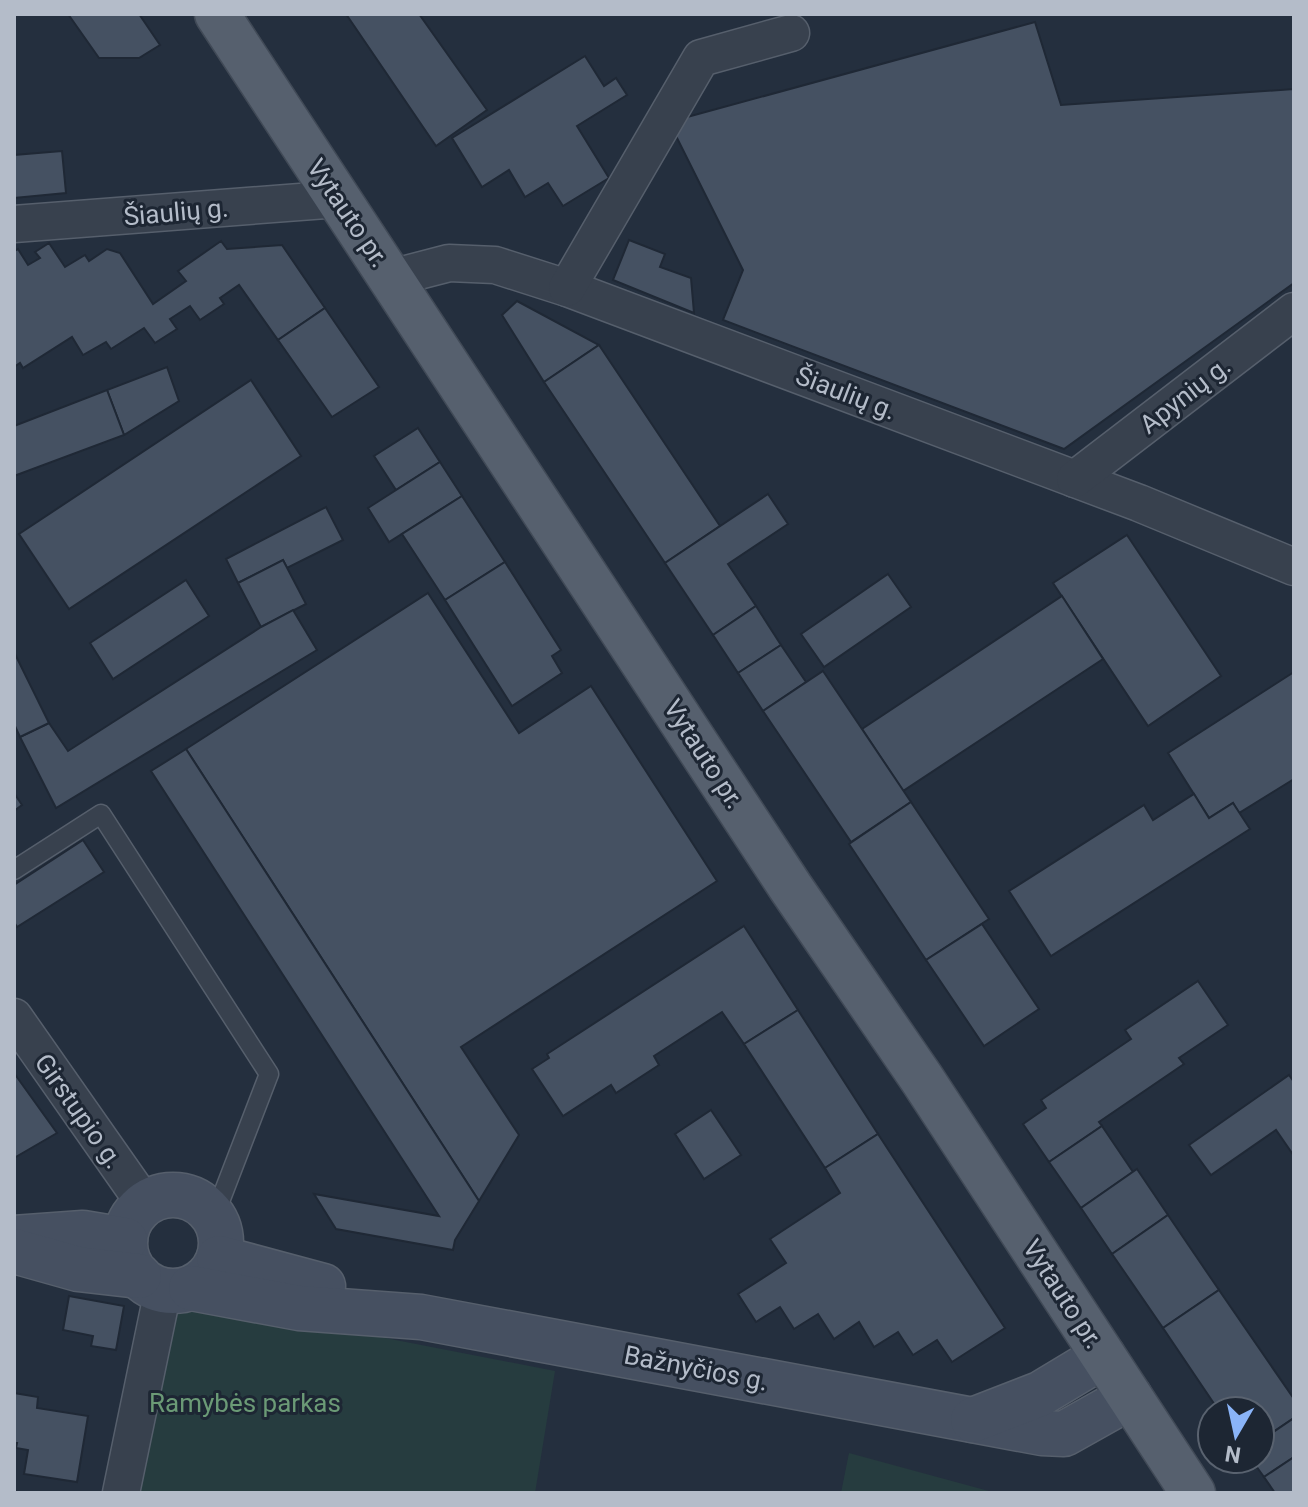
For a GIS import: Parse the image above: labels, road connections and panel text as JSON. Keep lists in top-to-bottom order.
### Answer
{
  "streets": {
    "main road": ["Vytauto pr."],
    "street": [
      "Šiaulių g.",
      "Apynių g.",
      "Girstupio g.",
      "Bažnyčios g."
    ]
  },
  "crossings": [
    ["Šiaulių g.", "Vytauto pr."],
    ["Šiaulių g.", "Apynių g."],
    ["Vytauto pr.", "Bažnyčios g."],
    ["Girstupio g.", "Bažnyčios g."]
  ],
  "parks": ["Ramybės parkas"],
  "north": "bottom"
}
